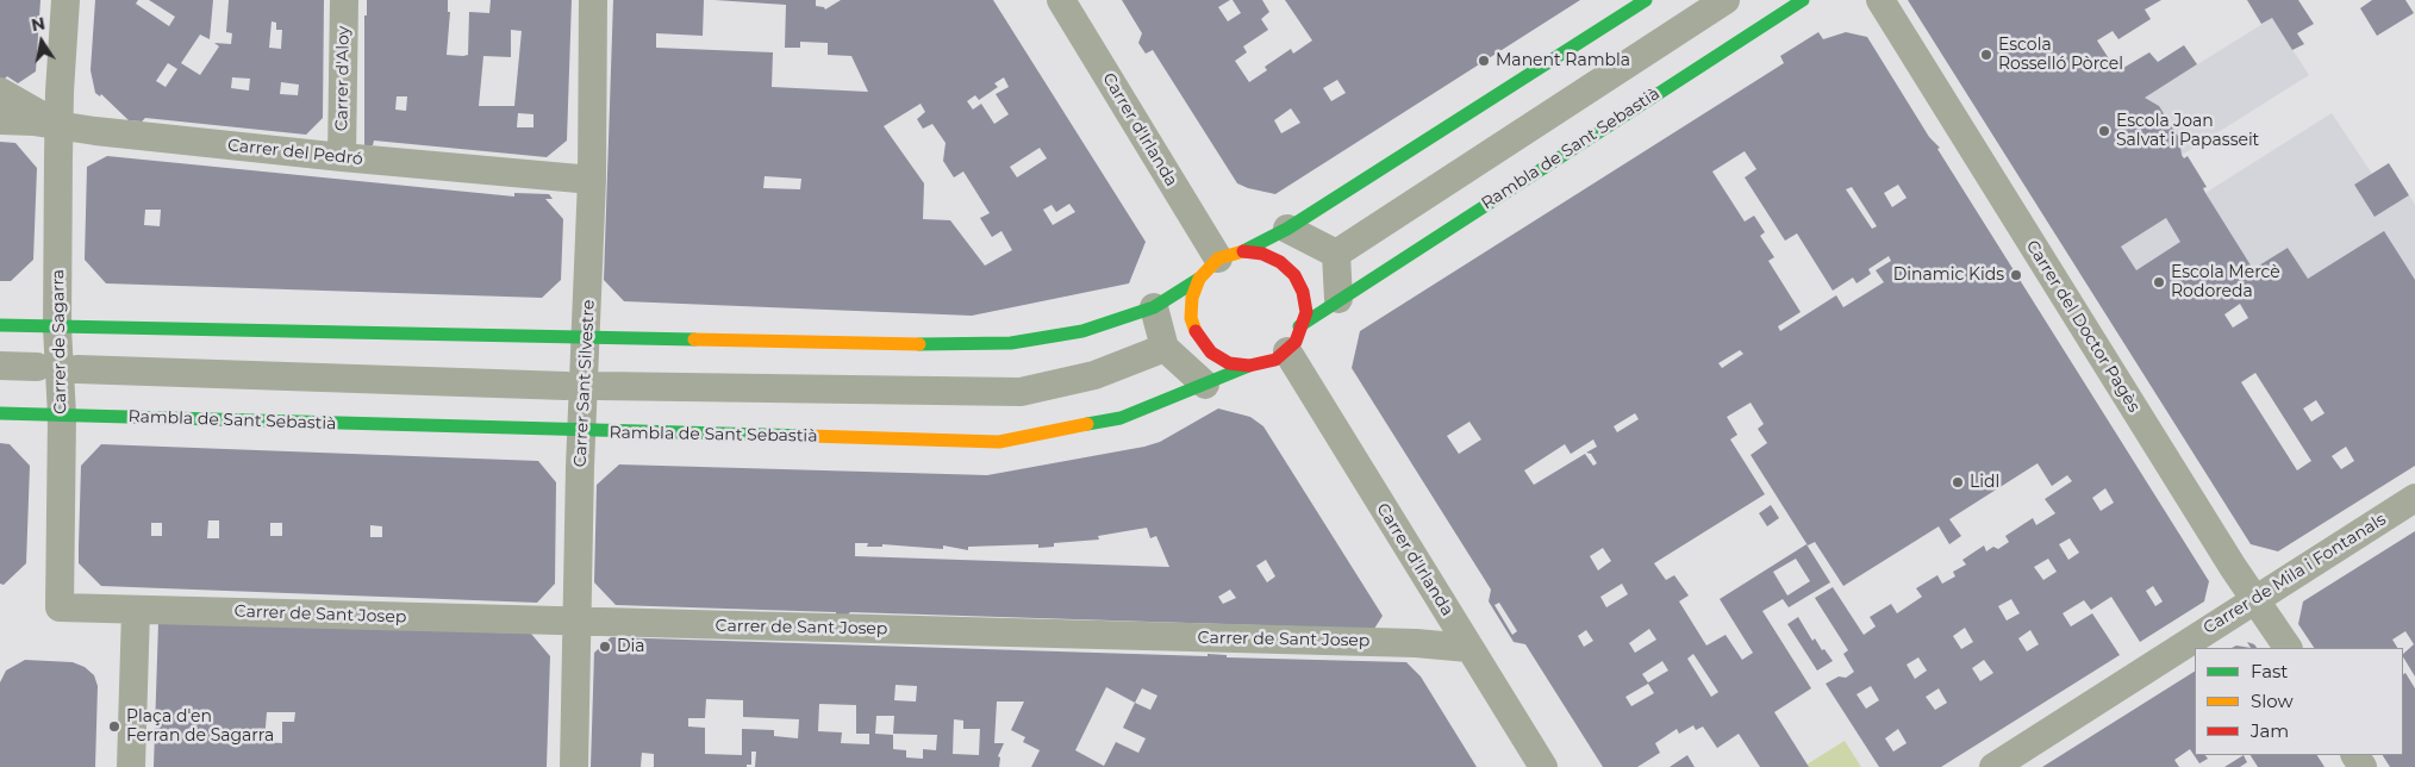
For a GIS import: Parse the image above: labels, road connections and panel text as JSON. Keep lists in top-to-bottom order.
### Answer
{
  "streets": {
    "street": [
      "Carrer d'Aloy",
      "Carrer d'Irlanda",
      "Rambla de Sant Sebastià",
      "Carrer del Pedró",
      "Carrer del Doctor Pagès",
      "Carrer de Sagarra",
      "Carrer Sant Silvestre",
      "Carrer de Mila i Fontanals",
      "Carrer de Sant Josep"
    ]
  },
  "crossings": [
    ["Carrer d'Aloy", "Carrer del Pedró"],
    ["Carrer d'Irlanda", "Rambla de Sant Sebastià"],
    ["Carrer d'Irlanda", "Carrer de Sant Josep"],
    ["Rambla de Sant Sebastià", "Carrer de Sagarra"],
    ["Rambla de Sant Sebastià", "Carrer Sant Silvestre"],
    ["Carrer del Pedró", "Carrer de Sagarra"],
    ["Carrer del Pedró", "Carrer Sant Silvestre"],
    ["Carrer del Doctor Pagès", "Carrer de Mila i Fontanals"],
    ["Carrer de Sagarra", "Carrer de Sant Josep"],
    ["Carrer Sant Silvestre", "Carrer de Sant Josep"]
  ],
  "places": [
    "Escola Rosselló Pòrcel",
    "Manent Rambla",
    "Escola Joan Salvat i Papasseit",
    "Dinamic Kids",
    "Escola Mercè Rodoreda",
    "Lidl",
    "Dia",
    "Plaça d'en Ferran de Sagarra"
  ],
  "legend": ["Fast", "Slow", "Jam"],
  "north": "top"
}
